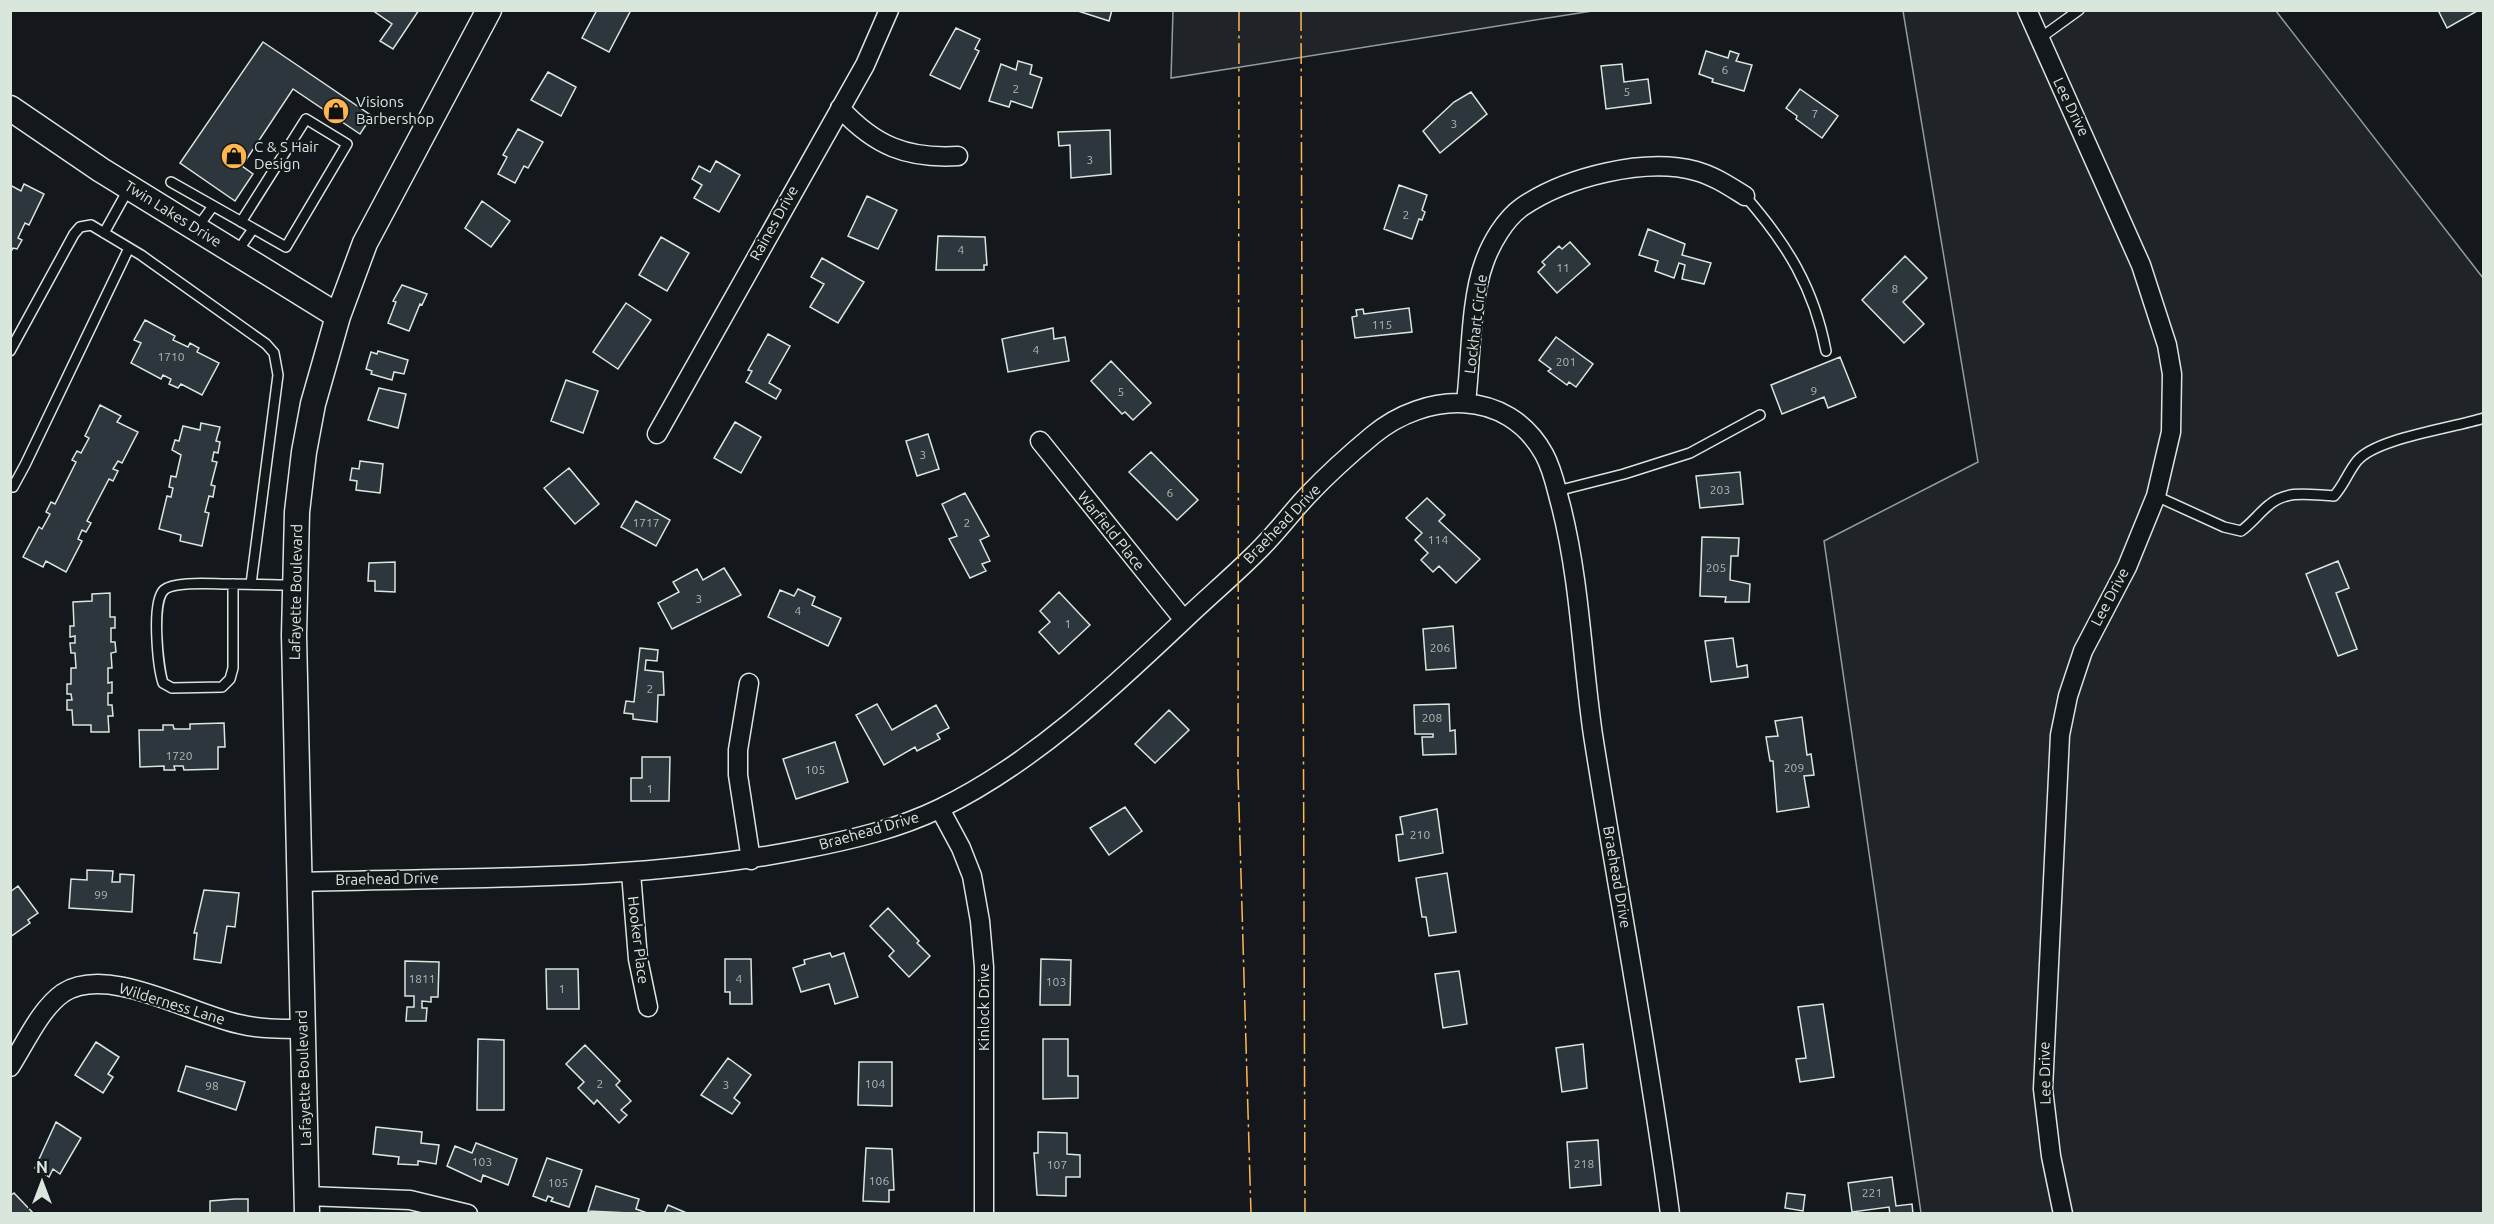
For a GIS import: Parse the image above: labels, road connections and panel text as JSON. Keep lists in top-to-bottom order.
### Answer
{
  "streets": {
    "main road": ["Twin Lakes Drive", "Lafayette Boulevard"],
    "street": [
      "Lee Drive",
      "Raines Drive",
      "Lockhart Circle",
      "Braehead Drive",
      "Warfield Place",
      "Hooker Place",
      "Wilderness Lane",
      "Kinlock Drive"
    ]
  },
  "crossings": [
    ["Twin Lakes Drive", "Lafayette Boulevard"],
    ["Lockhart Circle", "Braehead Drive"],
    ["Braehead Drive", "Warfield Place"],
    ["Braehead Drive", "Lafayette Boulevard"],
    ["Braehead Drive", "Hooker Place"],
    ["Braehead Drive", "Kinlock Drive"],
    ["Lafayette Boulevard", "Wilderness Lane"]
  ],
  "places": {
    "shop": ["Visions Barbershop", "C & S Hair Design"]
  },
  "house_numbers": [
    "6",
    "2",
    "5",
    "7",
    "3",
    "3",
    "2",
    "4",
    "11",
    "8",
    "115",
    "4",
    "1710",
    "201",
    "9",
    "5",
    "3",
    "203",
    "6",
    "1717",
    "2",
    "114",
    "205",
    "3",
    "4",
    "1",
    "206",
    "2",
    "208",
    "1720",
    "209",
    "105",
    "1",
    "210",
    "99",
    "1811",
    "4",
    "103",
    "1",
    "2",
    "104",
    "3",
    "98",
    "103",
    "218",
    "107",
    "106",
    "105",
    "221"
  ],
  "north": "top"
}
